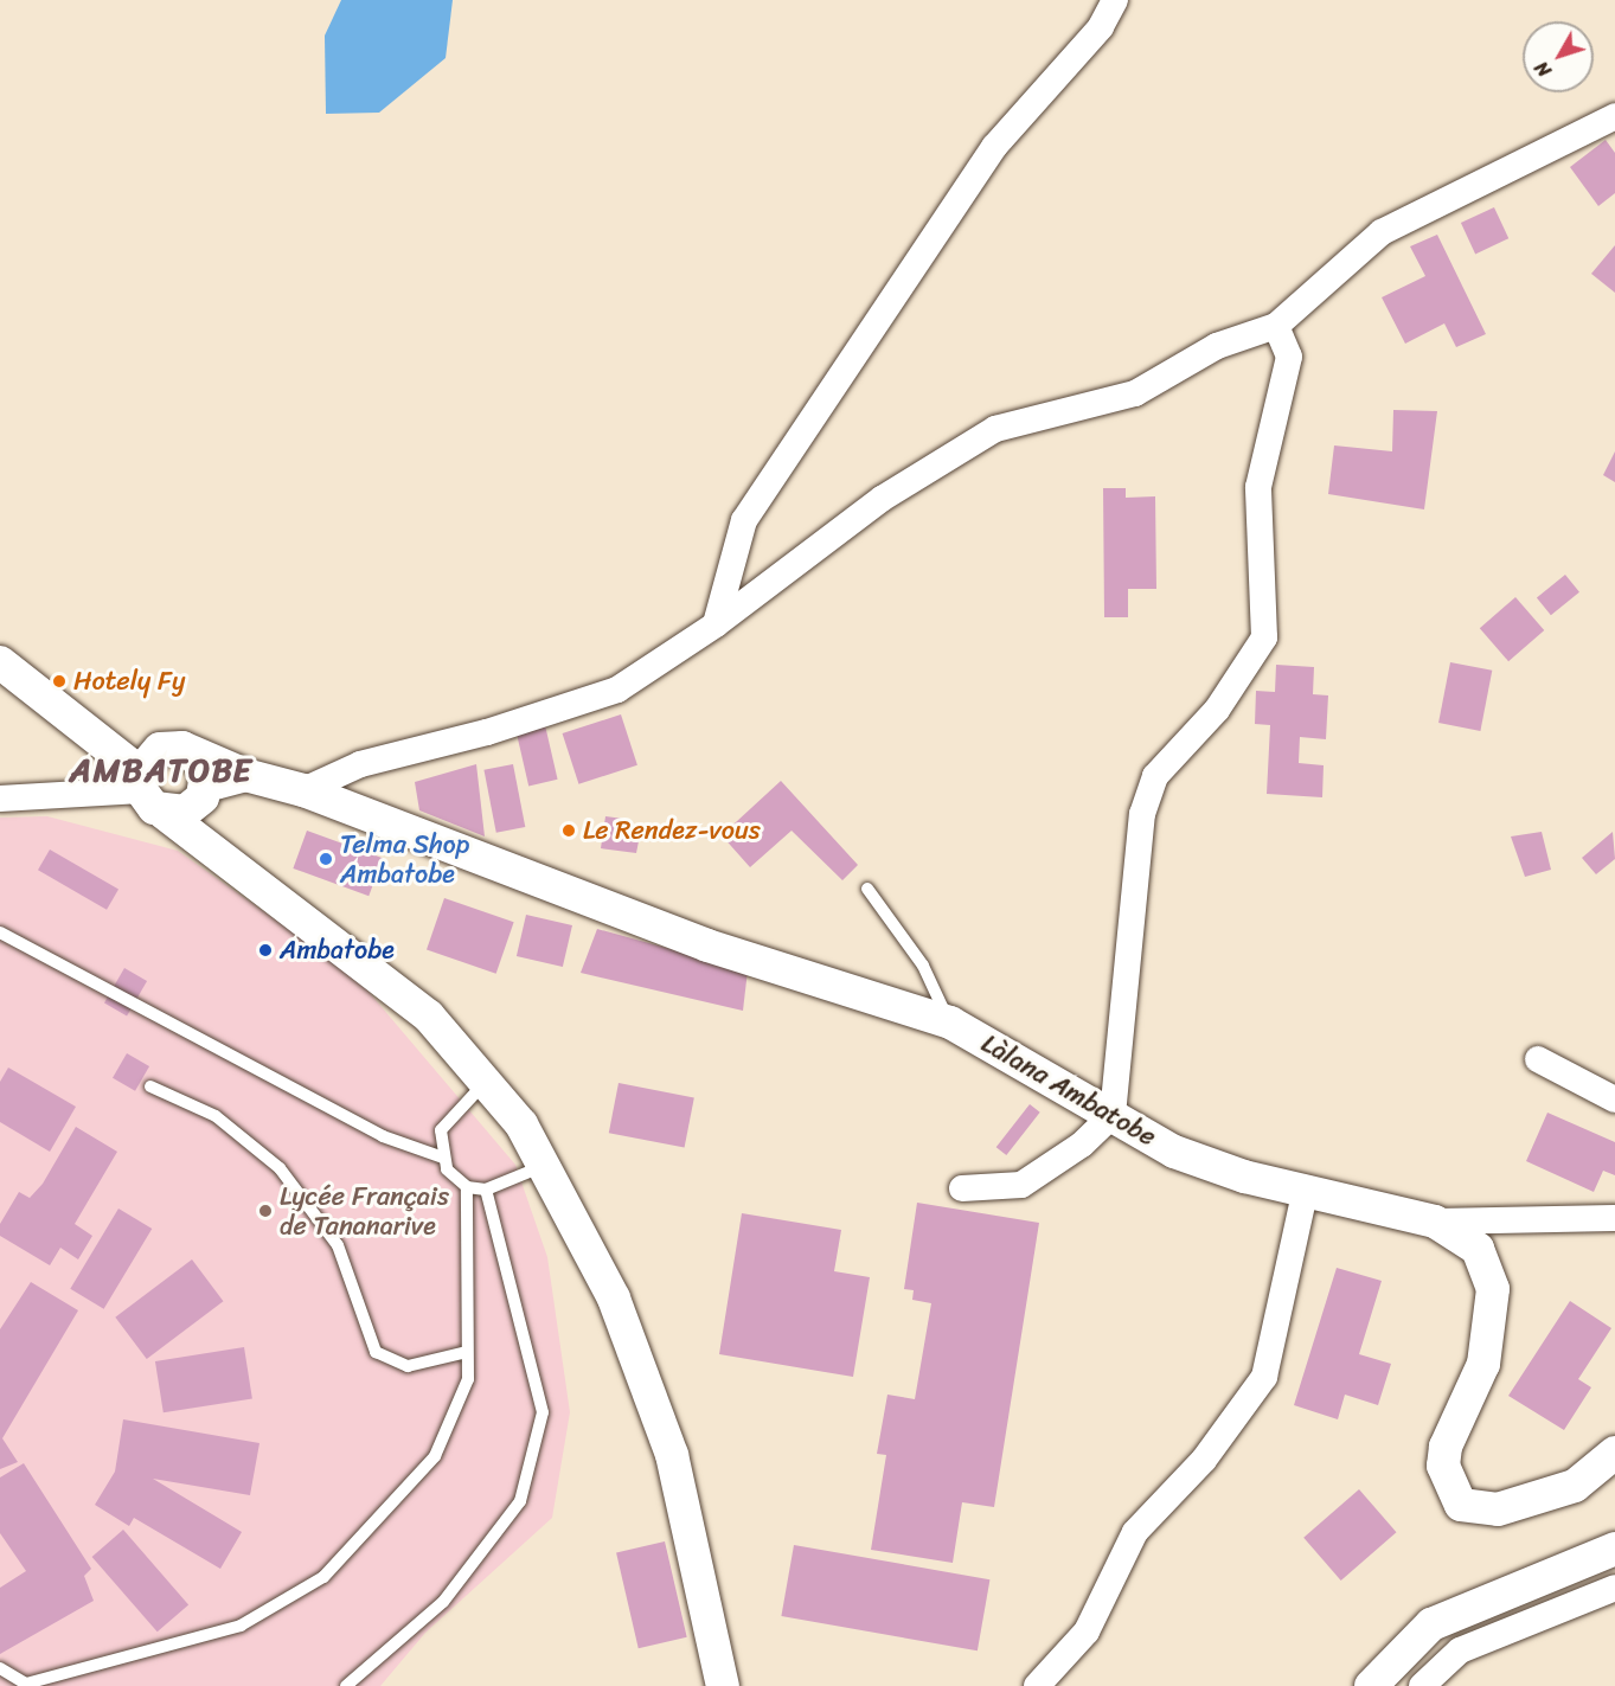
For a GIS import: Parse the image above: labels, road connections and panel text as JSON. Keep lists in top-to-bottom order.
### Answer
{
  "streets": {
    "street": ["Làlana Ambatobe"]
  },
  "districts": ["AMBATOBE"],
  "places": [
    "Hotely Fy",
    "Le Rendez-vous",
    "Telma Shop Ambatobe",
    "Ambatobe",
    "Lycée Français de Tananarive"
  ],
  "north": "bottom left"
}
